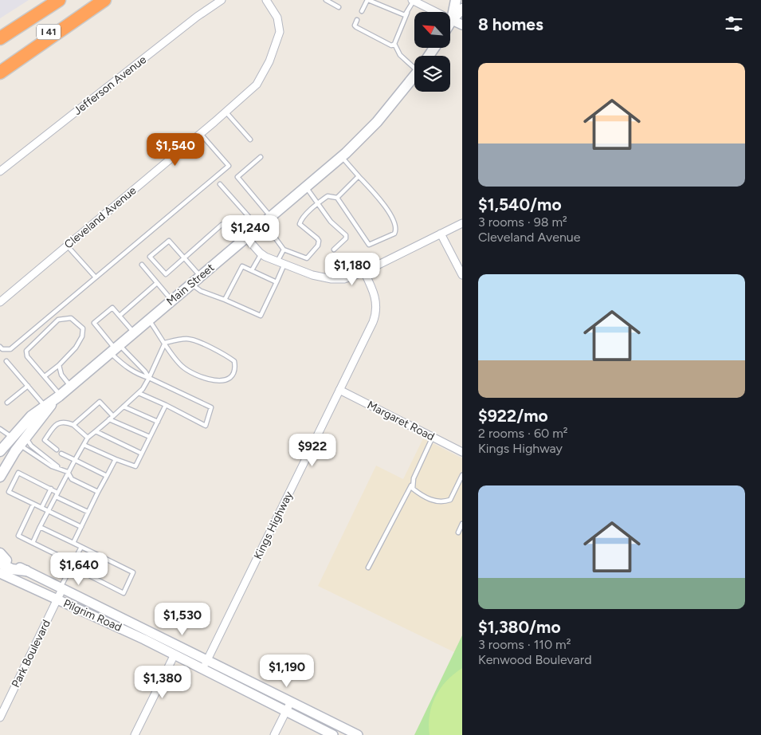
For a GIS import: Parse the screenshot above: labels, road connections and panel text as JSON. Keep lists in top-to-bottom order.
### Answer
{
  "streets": {
    "highway": ["I 41"],
    "main road": ["Main Street"],
    "street": [
      "Jefferson Avenue",
      "Cleveland Avenue",
      "Margaret Road",
      "Kings Highway",
      "Pilgrim Road",
      "Park Boulevard"
    ]
  },
  "crossings": [
    ["Margaret Road", "Kings Highway"],
    ["Kings Highway", "Pilgrim Road"],
    ["Pilgrim Road", "Park Boulevard"]
  ],
  "north": "top left",
  "page": {
    "heading": "8 homes",
    "list": [
      {
        "name": "$1,540/mo",
        "note": "3 rooms · 98 m² · Cleveland Avenue"
      },
      {
        "name": "$922/mo",
        "note": "2 rooms · 60 m² · Kings Highway"
      },
      {
        "name": "$1,380/mo",
        "note": "3 rooms · 110 m² · Kenwood Boulevard"
      }
    ],
    "price": [
      "$1,540",
      "$1,240",
      "$1,180",
      "$922",
      "$1,640",
      "$1,530",
      "$1,190",
      "$1,380"
    ]
  }
}
